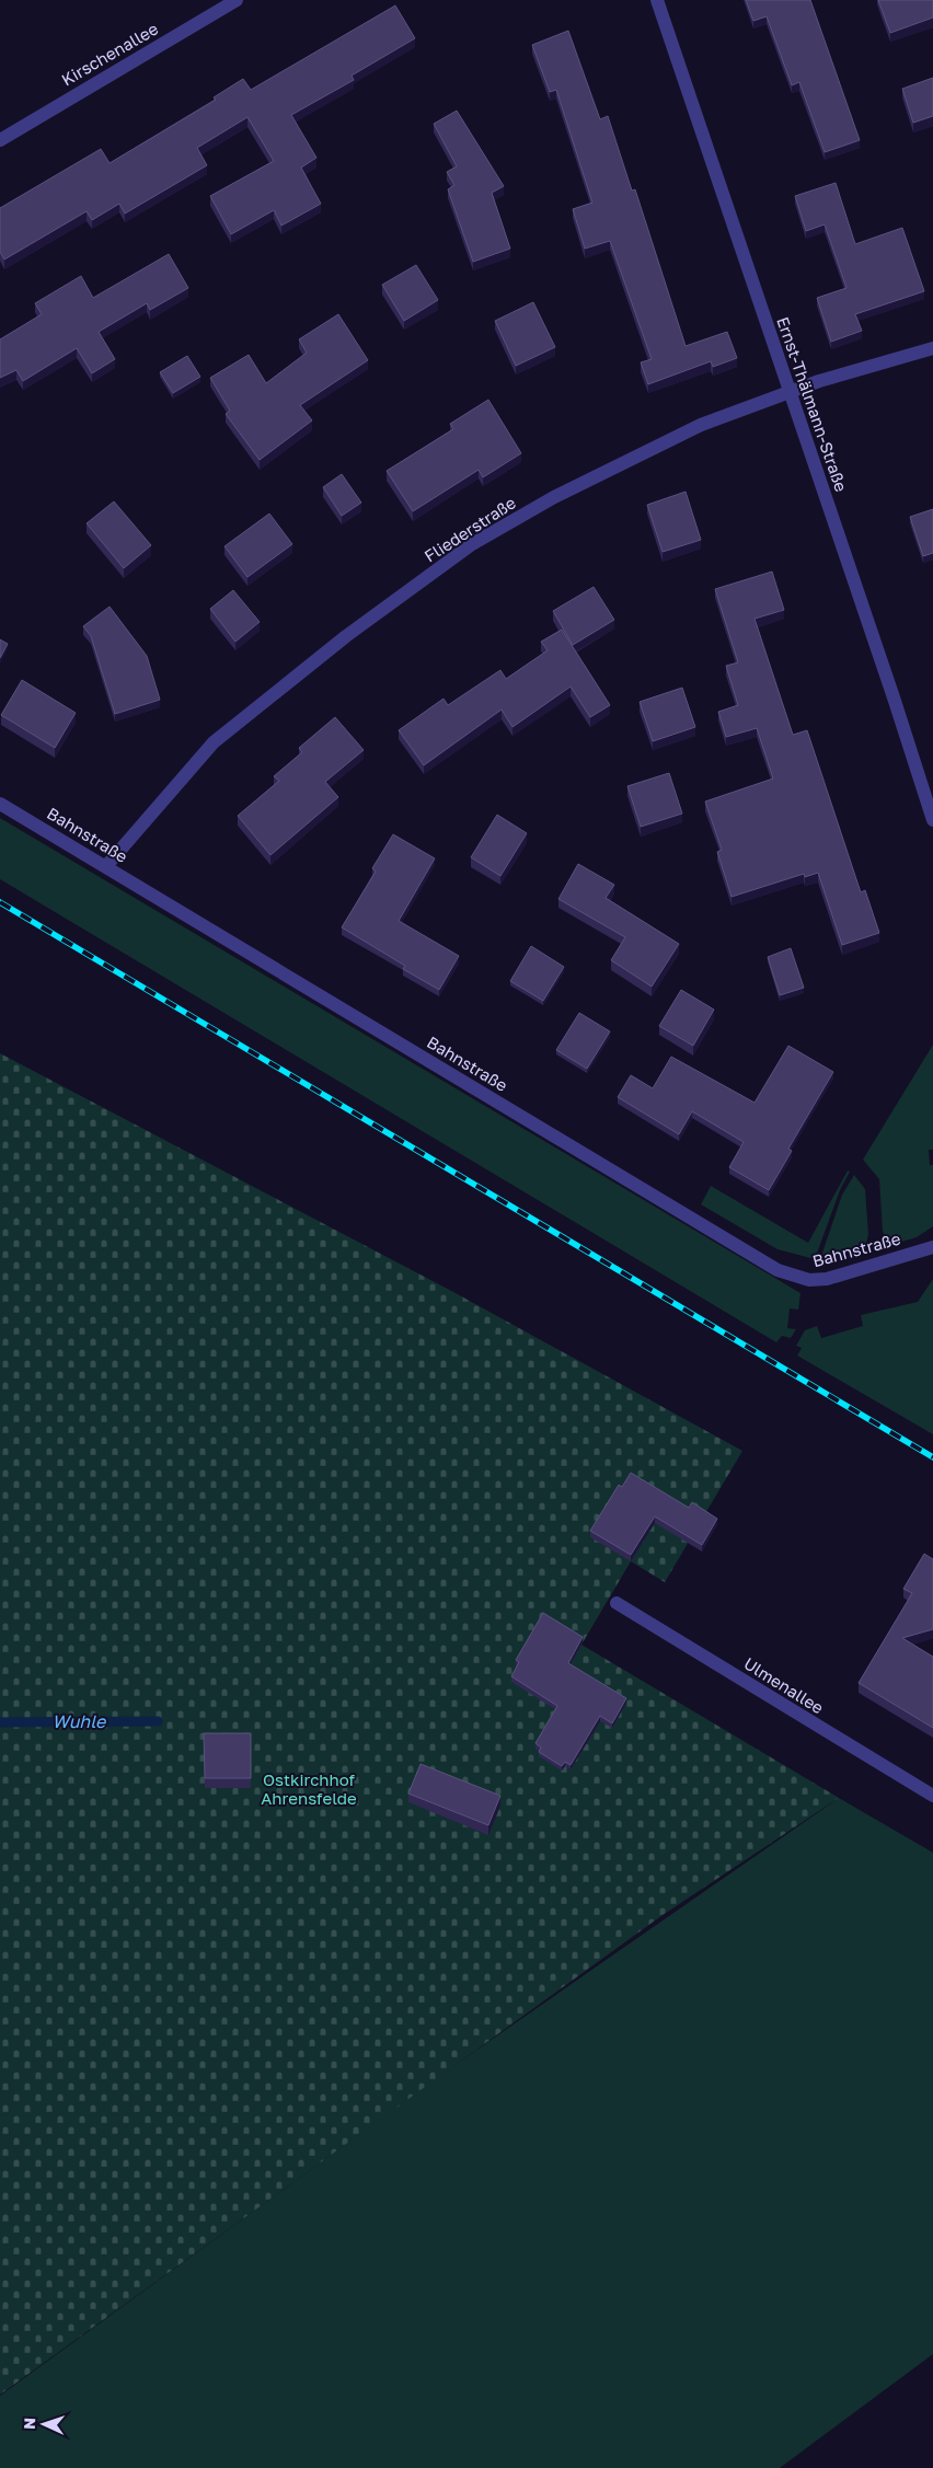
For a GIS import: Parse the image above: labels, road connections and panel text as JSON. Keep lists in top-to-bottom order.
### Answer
{
  "streets": {
    "street": [
      "Kirschenallee",
      "Ernst-Thälmann-Straße",
      "Fliederstraße",
      "Bahnstraße",
      "Ulmenallee"
    ]
  },
  "crossings": [
    ["Ernst-Thälmann-Straße", "Fliederstraße"],
    ["Fliederstraße", "Bahnstraße"]
  ],
  "water": ["Wuhle"],
  "parks": ["Ostkirchhof Ahrensfelde"],
  "north": "left"
}
